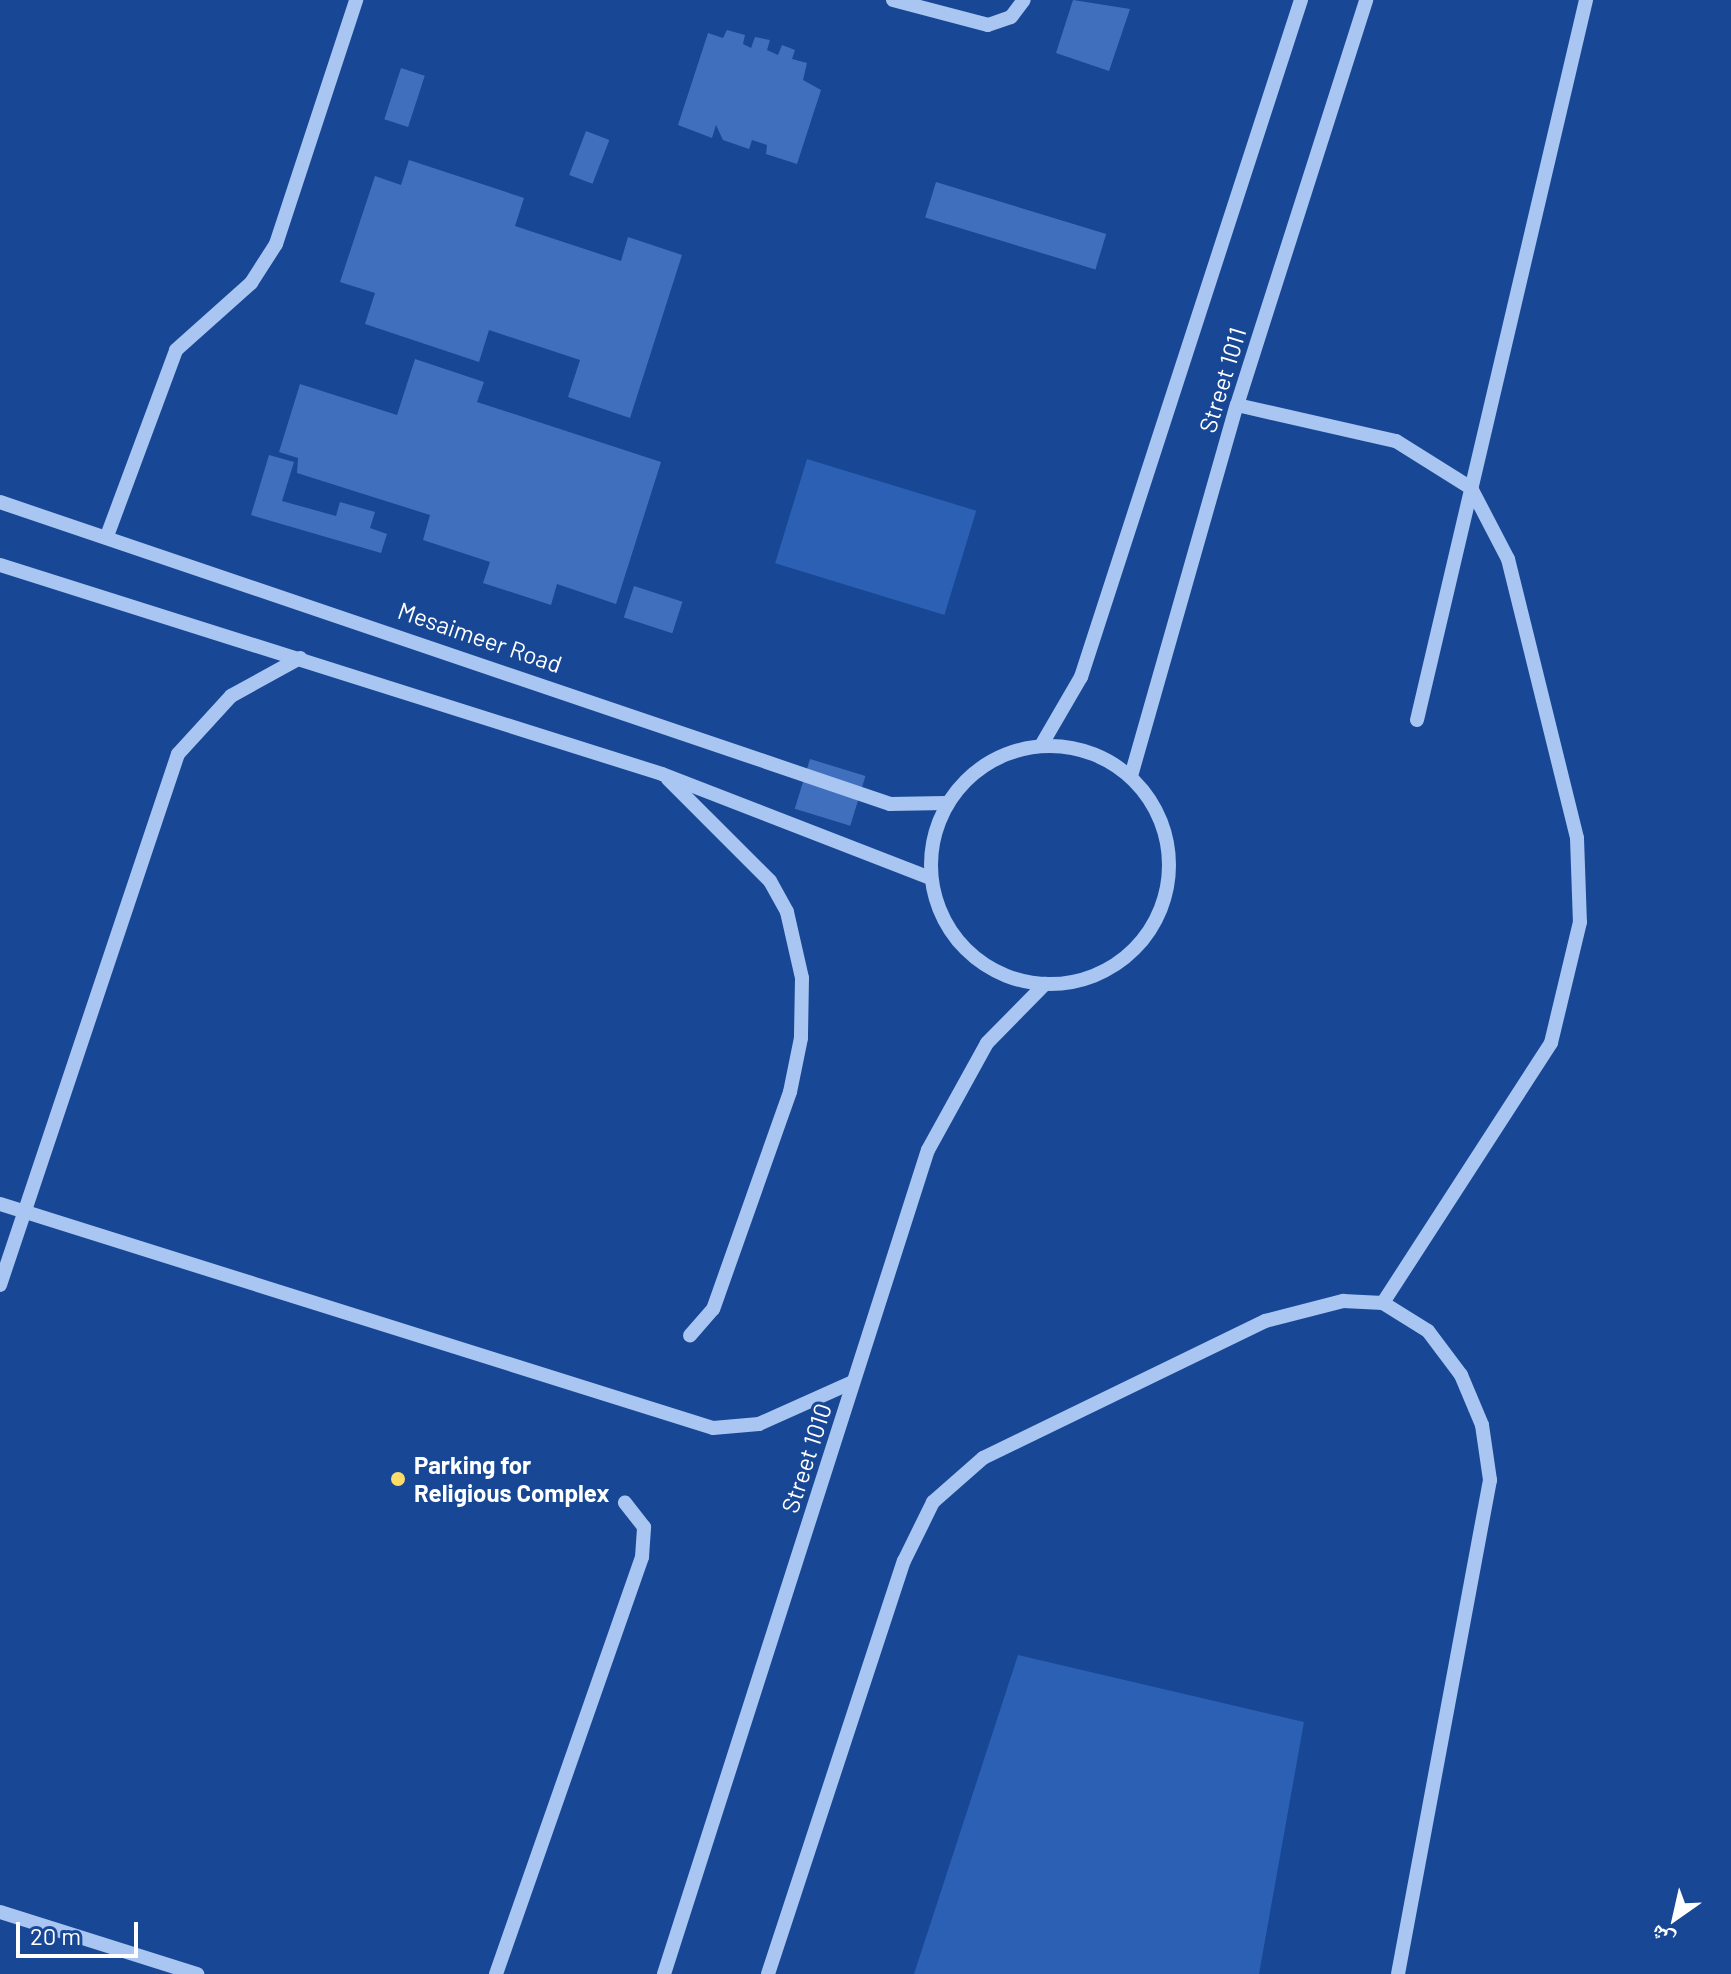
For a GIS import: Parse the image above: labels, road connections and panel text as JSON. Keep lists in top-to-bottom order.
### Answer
{
  "streets": {
    "street": ["Street 1011", "Mesaimeer Road", "Street 1010"]
  },
  "crossings": [
    ["Street 1011", "Mesaimeer Road"],
    ["Street 1011", "Street 1010"],
    ["Mesaimeer Road", "Street 1010"]
  ],
  "places": ["Parking for Religious Complex"],
  "scale_bar": "20 m",
  "north": "bottom left"
}
